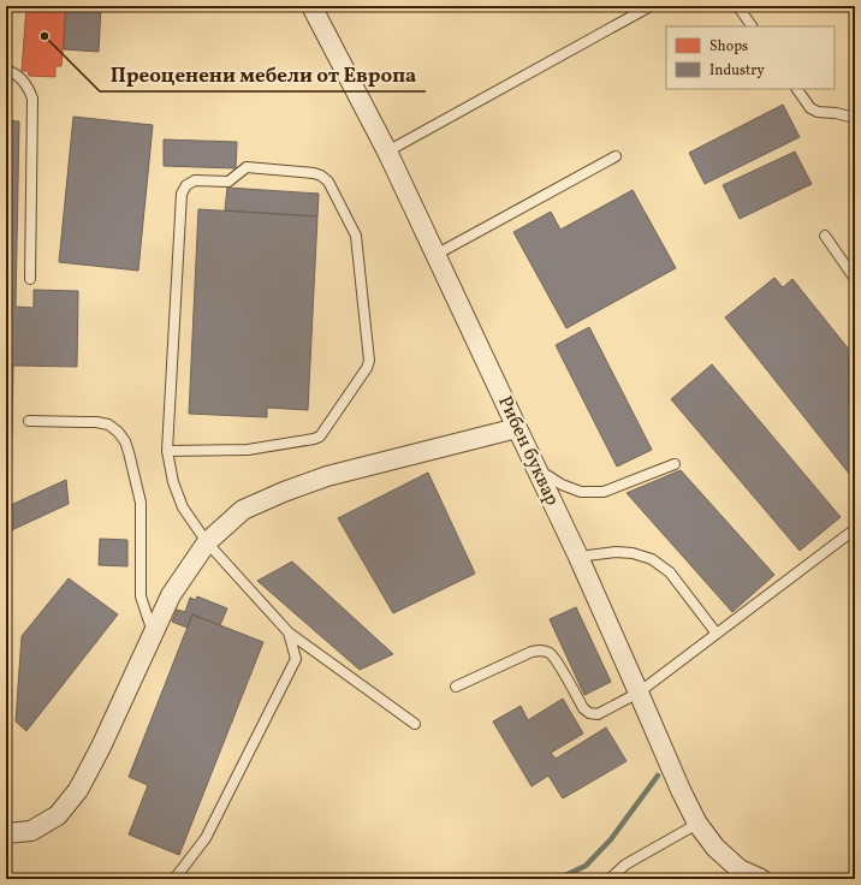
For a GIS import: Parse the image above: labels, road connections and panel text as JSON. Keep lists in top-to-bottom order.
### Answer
{
  "streets": {
    "street": ["Рибен буквар"]
  },
  "places": ["Преоценени мебели от Европа"],
  "legend": ["Shops", "Industry"]
}
